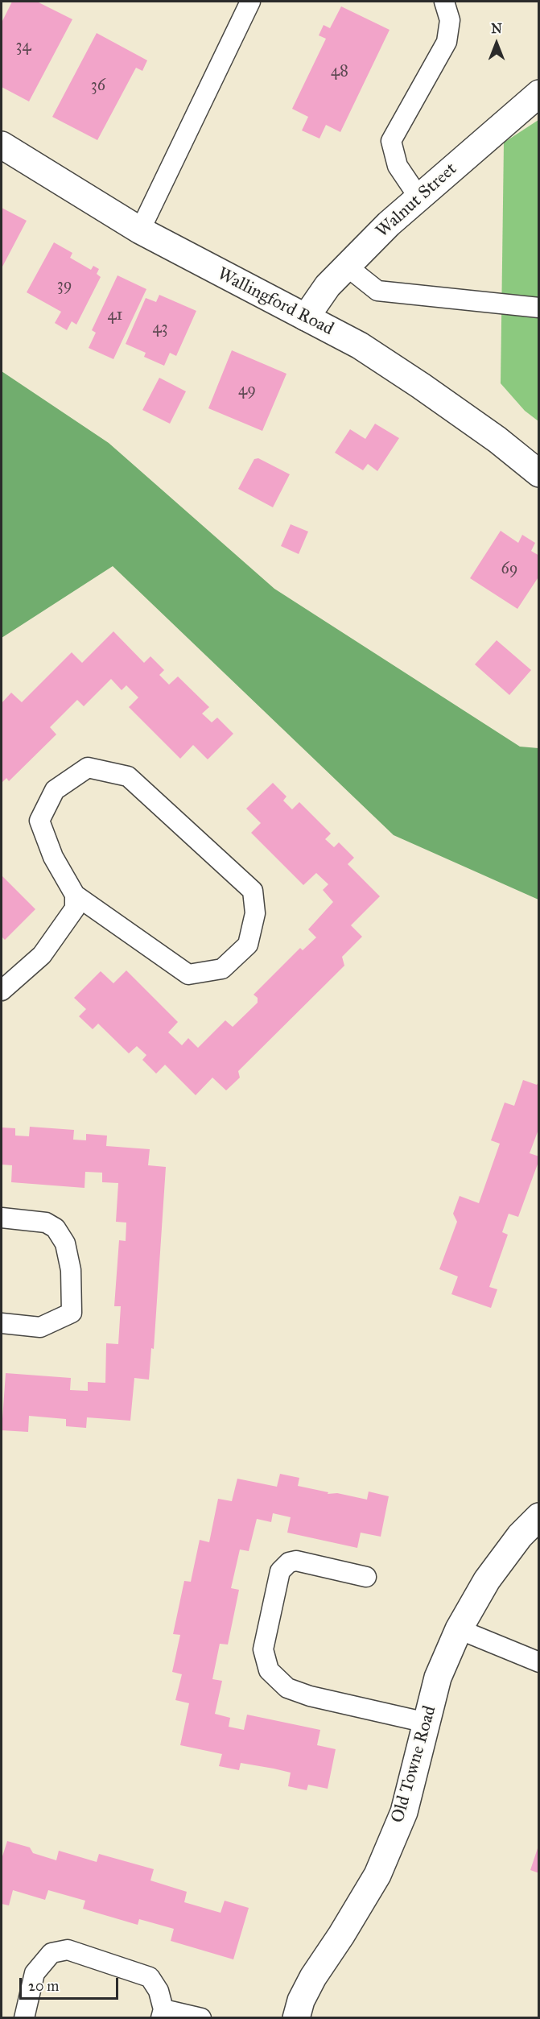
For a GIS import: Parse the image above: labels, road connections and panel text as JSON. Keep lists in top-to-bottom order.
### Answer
{
  "streets": {
    "street": ["Walnut Street", "Wallingford Road", "Old Towne Road"]
  },
  "crossings": [
    ["Walnut Street", "Wallingford Road"]
  ],
  "house_numbers": [
    "34",
    "48",
    "36",
    "39",
    "41",
    "43",
    "49",
    "69"
  ],
  "scale_bar": "20 m",
  "north": "top"
}
